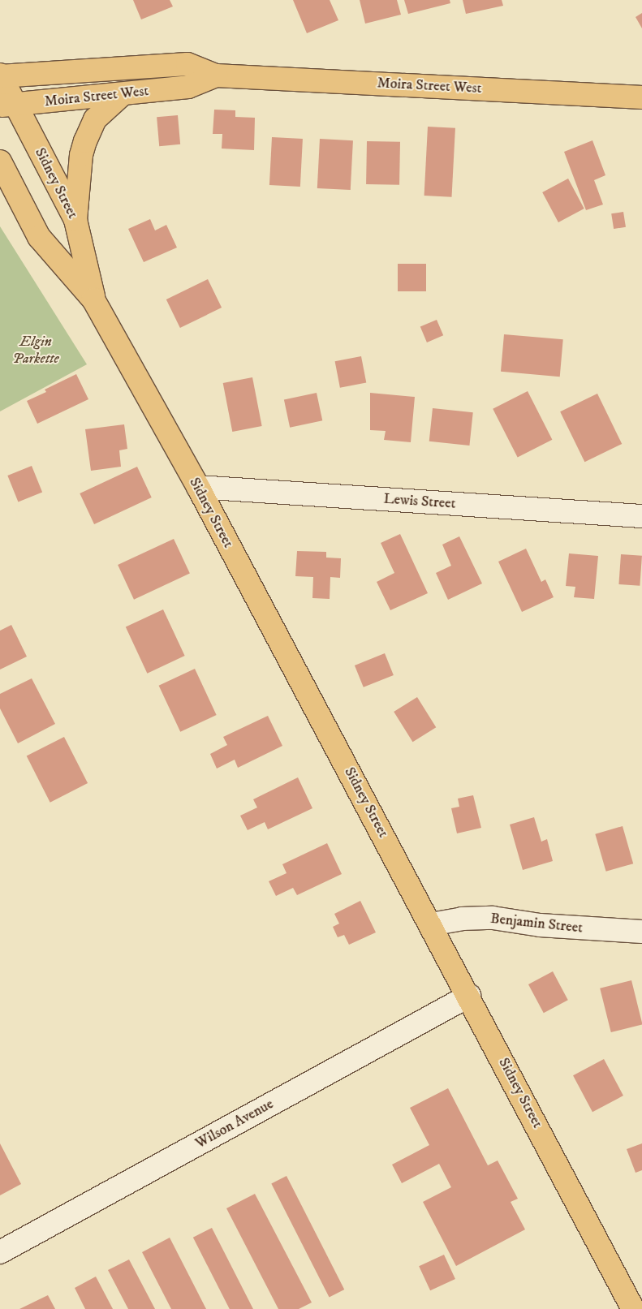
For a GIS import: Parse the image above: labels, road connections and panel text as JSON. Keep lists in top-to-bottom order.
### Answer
{
  "streets": {
    "main road": ["Moira Street West", "Sidney Street"],
    "street": ["Lewis Street", "Benjamin Street", "Wilson Avenue"]
  },
  "crossings": [
    ["Moira Street West", "Sidney Street"],
    ["Sidney Street", "Lewis Street"],
    ["Sidney Street", "Benjamin Street"],
    ["Sidney Street", "Wilson Avenue"]
  ],
  "parks": ["Elgin Parkette"]
}
